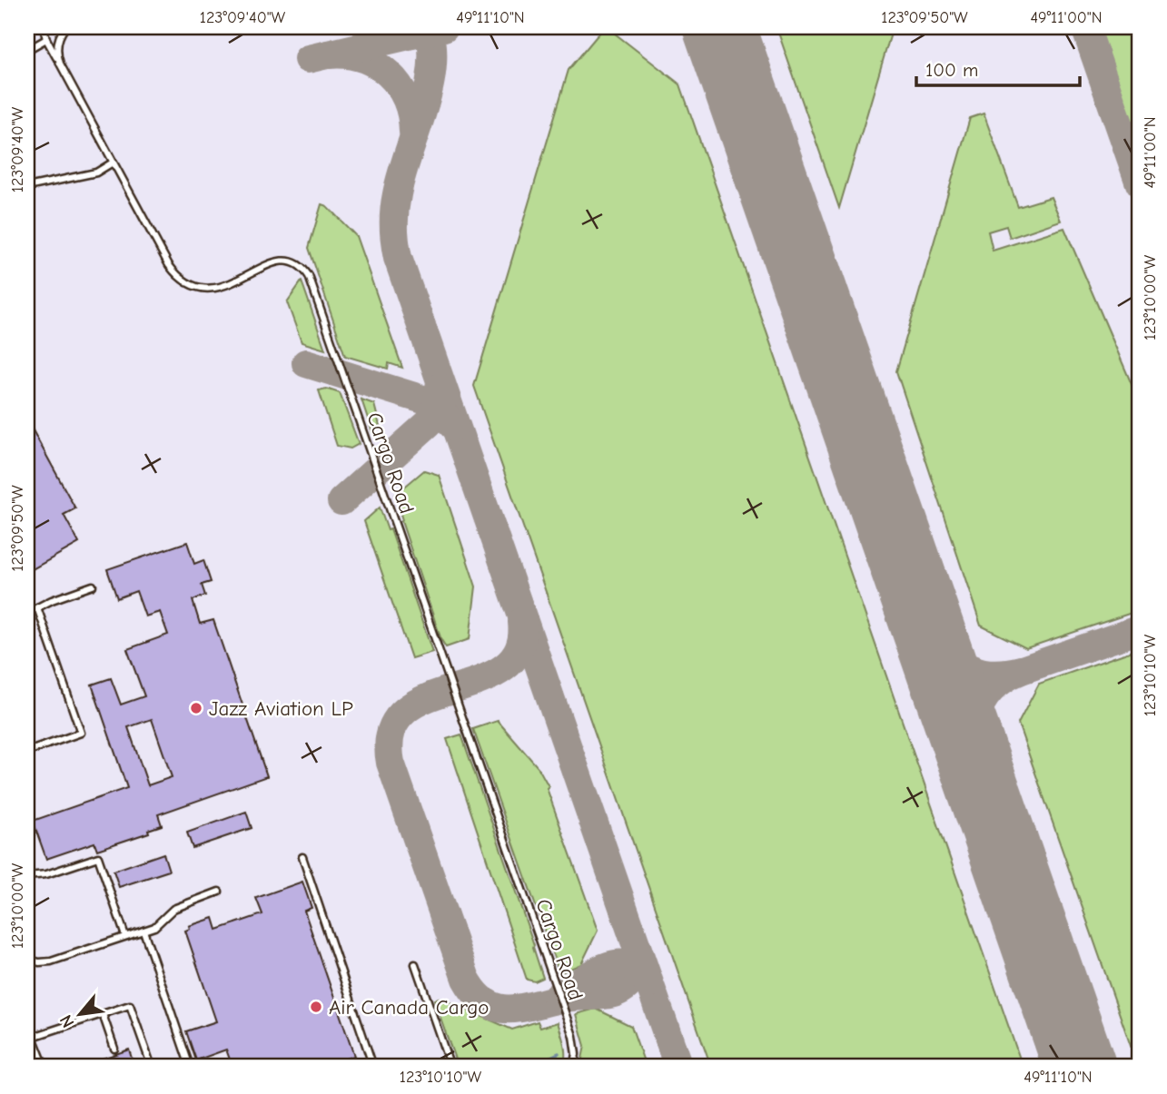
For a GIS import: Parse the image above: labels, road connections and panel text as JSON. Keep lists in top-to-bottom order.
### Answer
{
  "streets": {
    "lane": ["Cargo Road"]
  },
  "places": ["Jazz Aviation LP", "Air Canada Cargo"],
  "scale_bar": "100 m",
  "north": "bottom left",
  "coordinates": [
    "123°09'40\"W",
    "49°11'10\"N",
    "123°09'50\"W",
    "49°11'00\"N",
    "123°10'00\"W",
    "123°10'10\"W"
  ]
}
